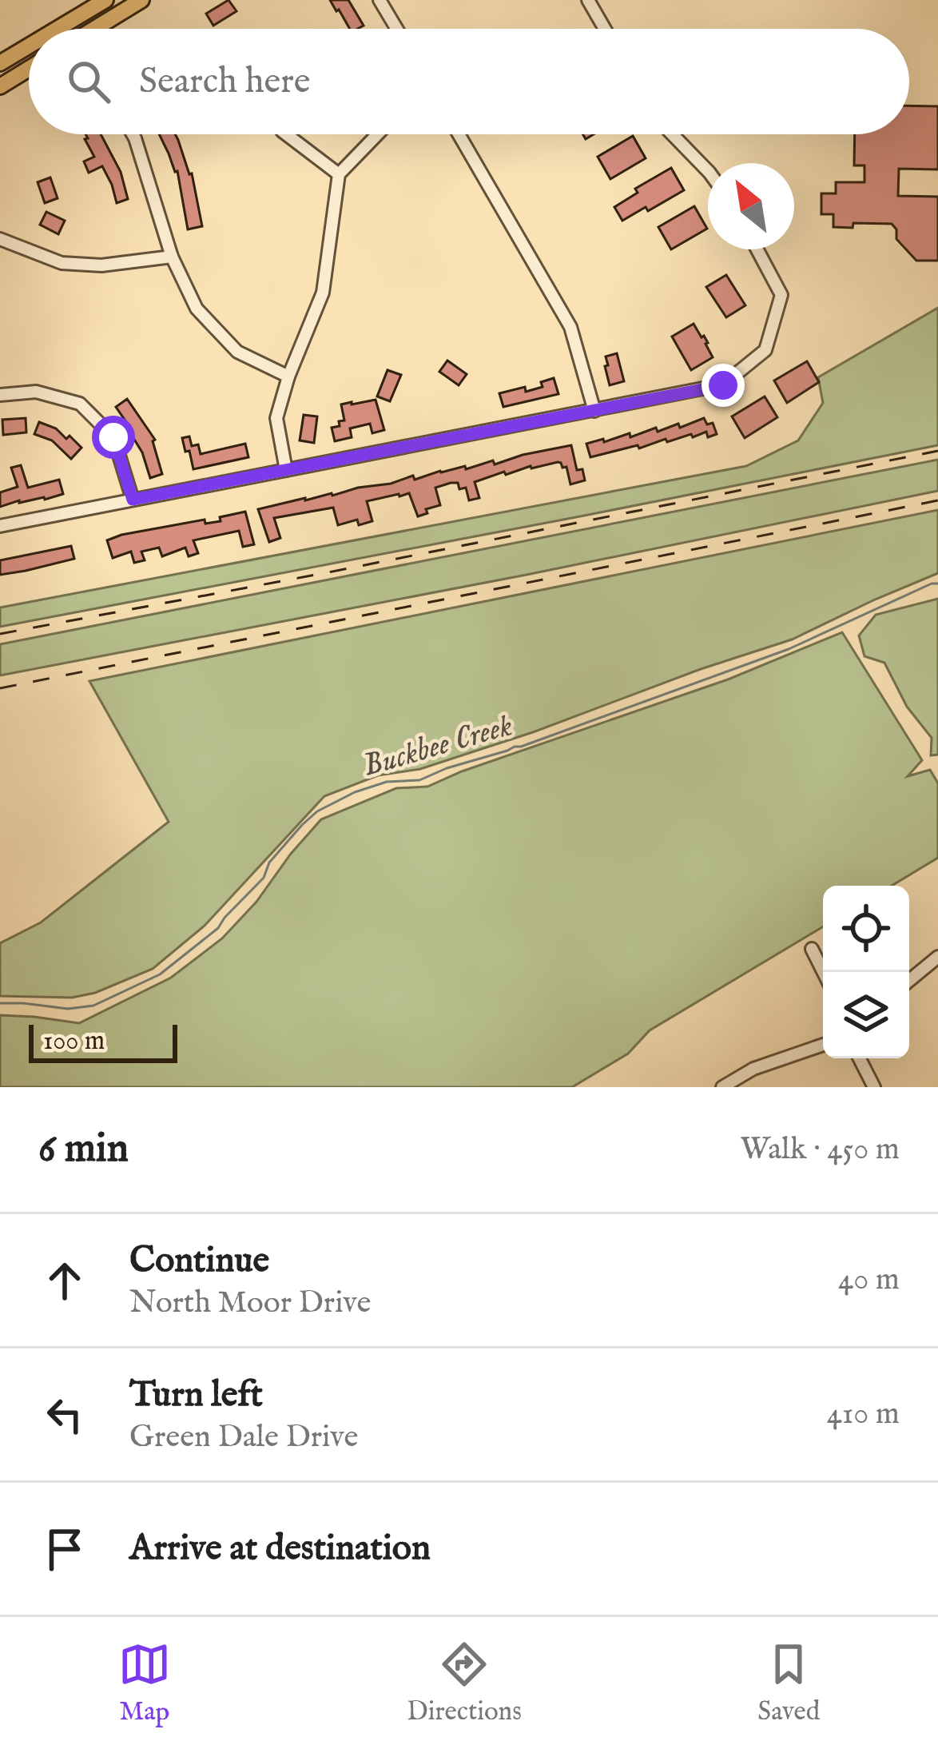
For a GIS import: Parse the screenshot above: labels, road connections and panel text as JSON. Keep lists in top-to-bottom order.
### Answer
{
  "water": ["Buckbee Creek"],
  "scale_bar": "100 m",
  "north": "top left",
  "page": {
    "search": "Search here",
    "scale": "100 m",
    "heading": ["6 min", "Walk · 450 m"],
    "list": [
      ["Continue", "North Moor Drive", "40 m"],
      ["Turn left", "Green Dale Drive", "410 m"],
      "Arrive at destination"
    ],
    "nav": ["Map", "Directions", "Saved"]
  }
}
